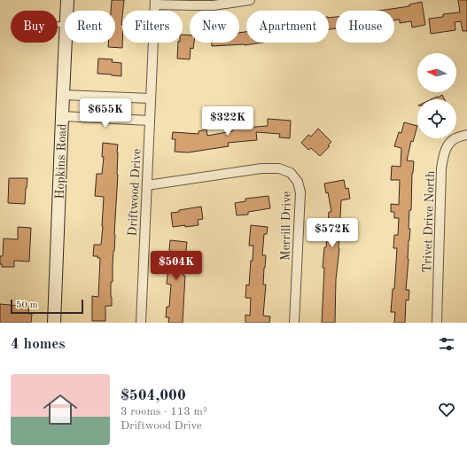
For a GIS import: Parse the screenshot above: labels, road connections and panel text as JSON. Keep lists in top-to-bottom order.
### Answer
{
  "streets": {
    "street": [
      "Hopkins Road",
      "Driftwood Drive",
      "Trivet Drive North",
      "Merrill Drive"
    ]
  },
  "crossings": [
    ["Driftwood Drive", "Merrill Drive"]
  ],
  "scale_bar": "50 m",
  "north": "left",
  "page": {
    "chip": [
      "Buy",
      "Rent",
      "Filters",
      "New",
      "Apartment",
      "House"
    ],
    "price": [
      "$655K",
      "$322K",
      "$572K",
      "$504K"
    ],
    "scale": "50 m",
    "heading": "4 homes",
    "list": [
      {
        "name": "$504,000",
        "note": "3 rooms · 113 m² · Driftwood Drive"
      }
    ]
  }
}
